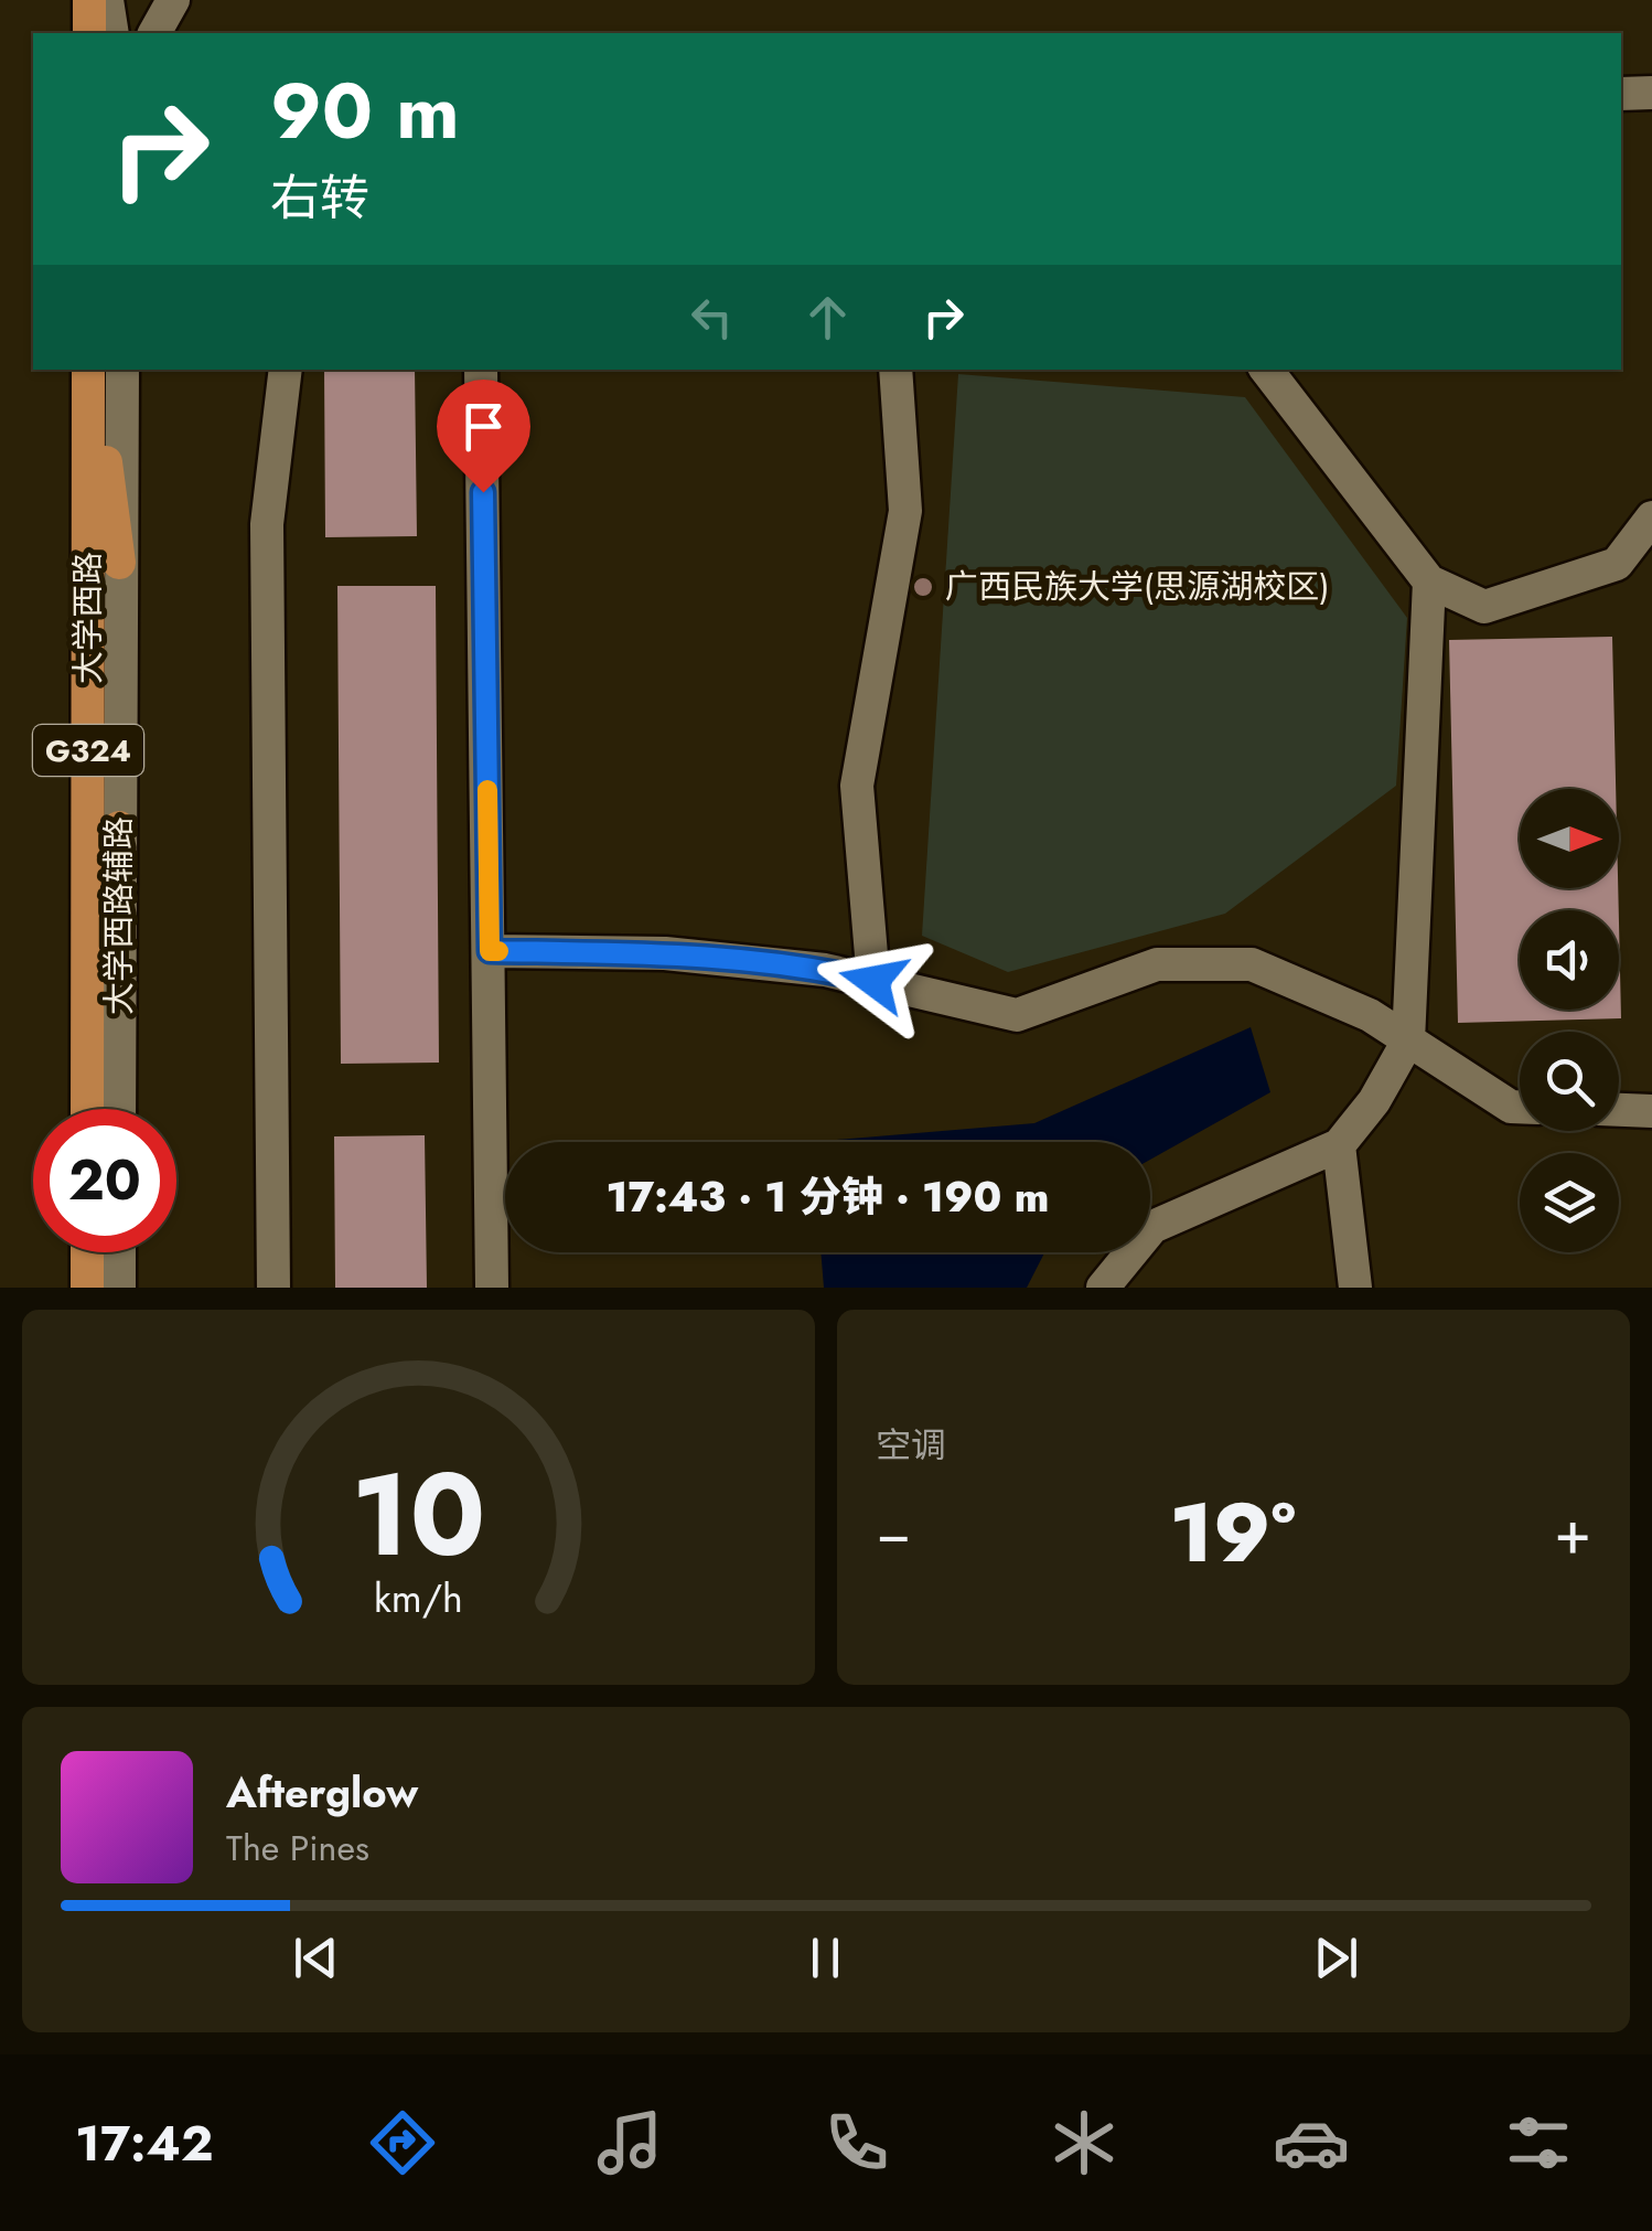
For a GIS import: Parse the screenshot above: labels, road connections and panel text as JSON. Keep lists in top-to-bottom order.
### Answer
{
  "streets": {
    "main road": ["大学西路", "G324"],
    "street": ["大学西路辅路"]
  },
  "places": ["广西民族大学(思源湖校区)"],
  "north": "right",
  "page": {
    "turn": ["90 m", "右转"],
    "limit": "20",
    "trip": "17:43 · 1 分钟 · 190 m",
    "tile": "空调",
    "heat": ["−", "19°", "+"],
    "song": ["Afterglow", "The Pines"],
    "tabs": "17:42",
    "gauge": ["10", "km/h"]
  }
}
